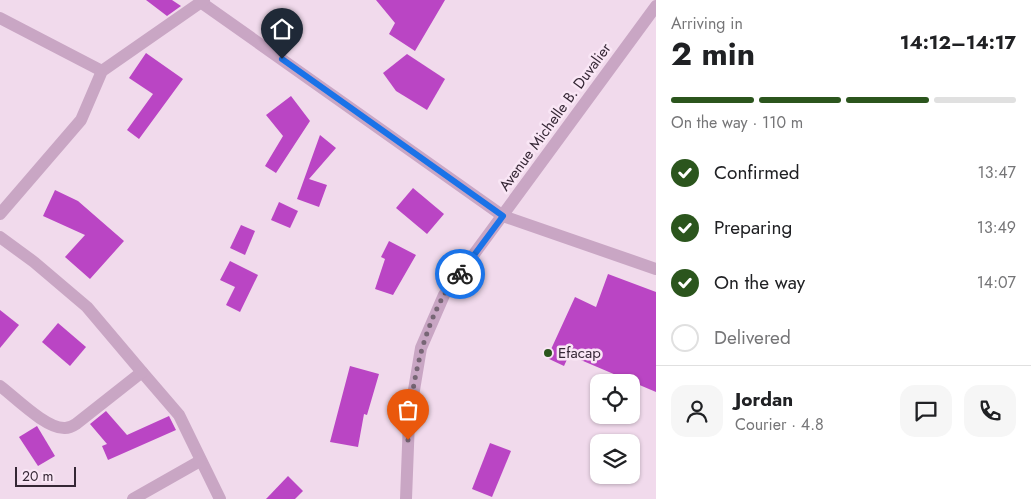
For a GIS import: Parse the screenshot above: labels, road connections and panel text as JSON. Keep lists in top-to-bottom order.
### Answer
{
  "streets": {
    "street": ["Avenue Michelle B. Duvalier"]
  },
  "places": ["Efacap"],
  "scale_bar": "20 m",
  "page": {
    "heading": ["2 min", "Arriving in", "14:12–14:17"],
    "panel": ["Jordan", "Courier · 4.8"],
    "bar": "On the way · 110 m",
    "list": [
      ["Confirmed", "13:47"],
      ["Preparing", "13:49"],
      ["On the way", "14:07"],
      "Delivered"
    ],
    "scale": "20 m"
  }
}
